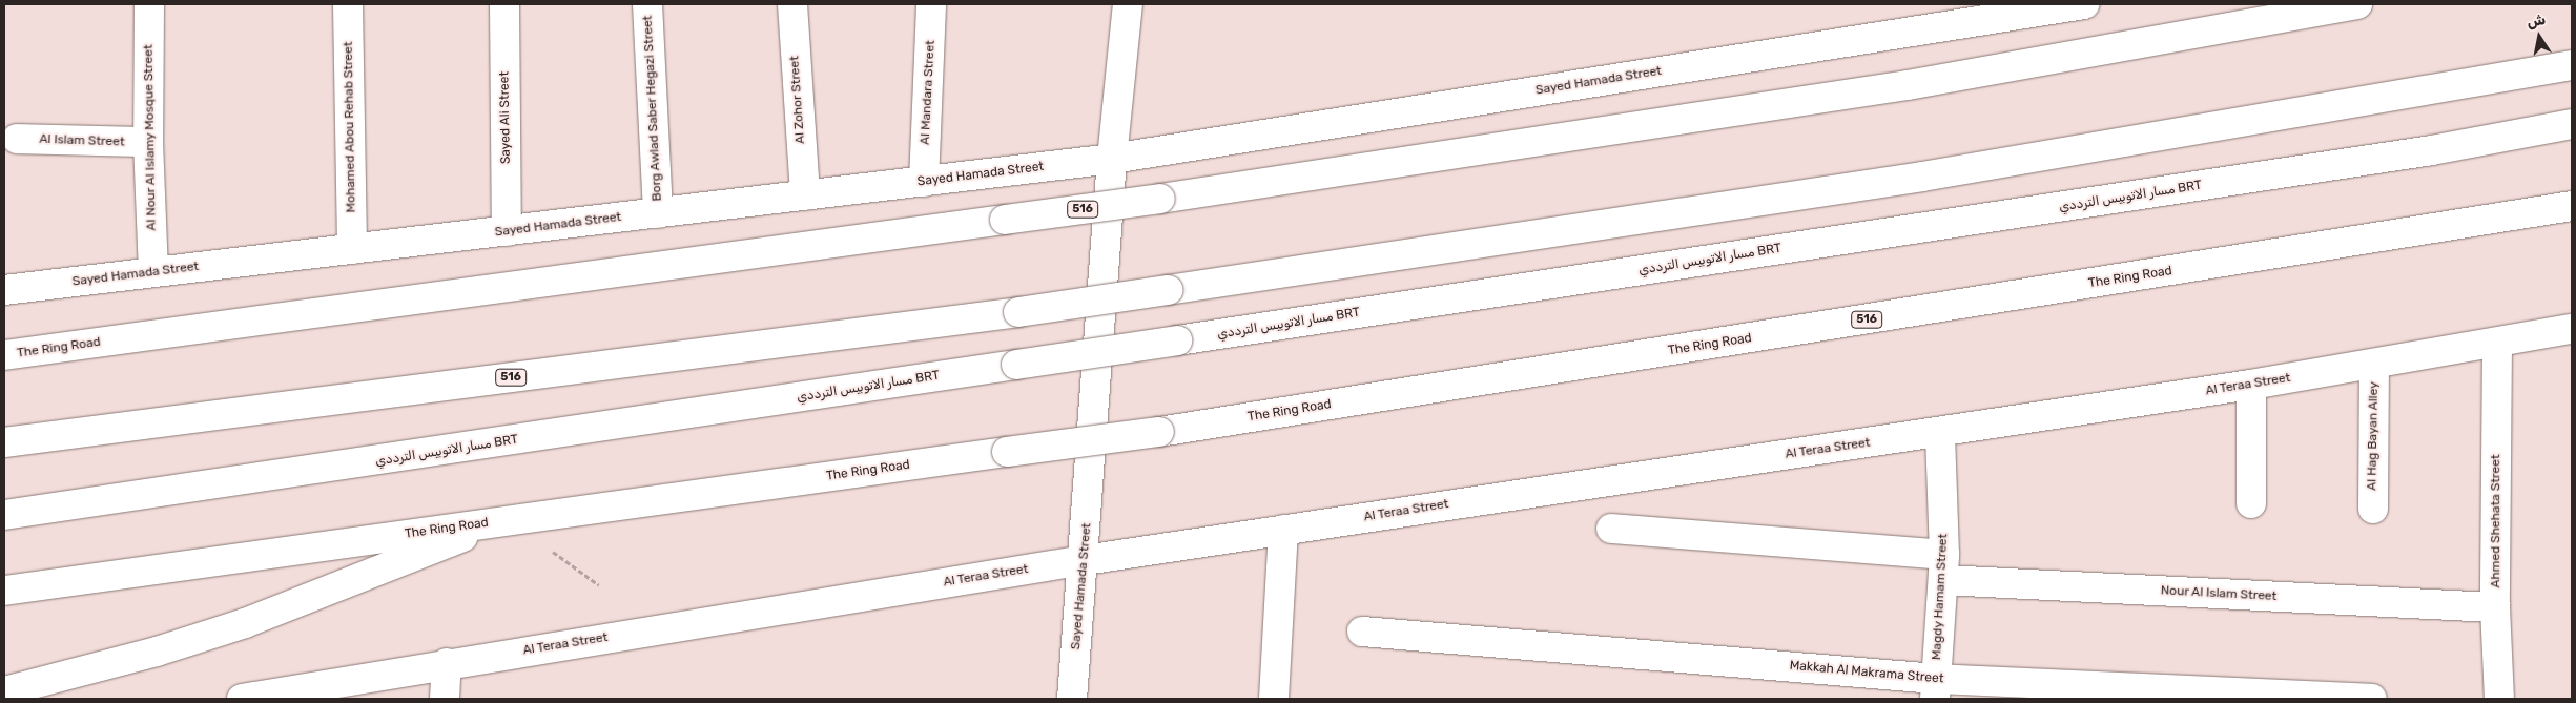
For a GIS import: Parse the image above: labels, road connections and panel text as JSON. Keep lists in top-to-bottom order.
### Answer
{
  "streets": {
    "main road": [
      "Sayed Hamada Street",
      "Al Mandara Street",
      "Al Zohor Street",
      "Borg Awlad Saber Hegazi Street",
      "Sayed Ali Street",
      "Mohamed Abou Rehab Street",
      "Al Nour Al Islamy Mosque Street",
      "Al Islam Street",
      "مسار الاتوبيس الترددي BRT",
      "516",
      "The Ring Road",
      "Al Teraa Street",
      "Al Hag Bayan Alley",
      "Ahmed Shehata Street",
      "Nour Al Islam Street",
      "Magdy Hamam Street",
      "Makkah Al Makrama Street"
    ]
  },
  "crossings": [
    ["Sayed Hamada Street", "Al Mandara Street"],
    ["Sayed Hamada Street", "Al Zohor Street"],
    ["Sayed Hamada Street", "Borg Awlad Saber Hegazi Street"],
    ["Sayed Hamada Street", "Sayed Ali Street"],
    ["Sayed Hamada Street", "Mohamed Abou Rehab Street"],
    ["Sayed Hamada Street", "Al Nour Al Islamy Mosque Street"],
    ["Sayed Hamada Street", "Al Teraa Street"],
    ["Al Nour Al Islamy Mosque Street", "Al Islam Street"],
    ["Al Teraa Street", "Al Hag Bayan Alley"],
    ["Al Teraa Street", "Ahmed Shehata Street"],
    ["Al Teraa Street", "Magdy Hamam Street"],
    ["Ahmed Shehata Street", "Nour Al Islam Street"],
    ["Nour Al Islam Street", "Magdy Hamam Street"],
    ["Magdy Hamam Street", "Makkah Al Makrama Street"]
  ],
  "north": "top"
}
